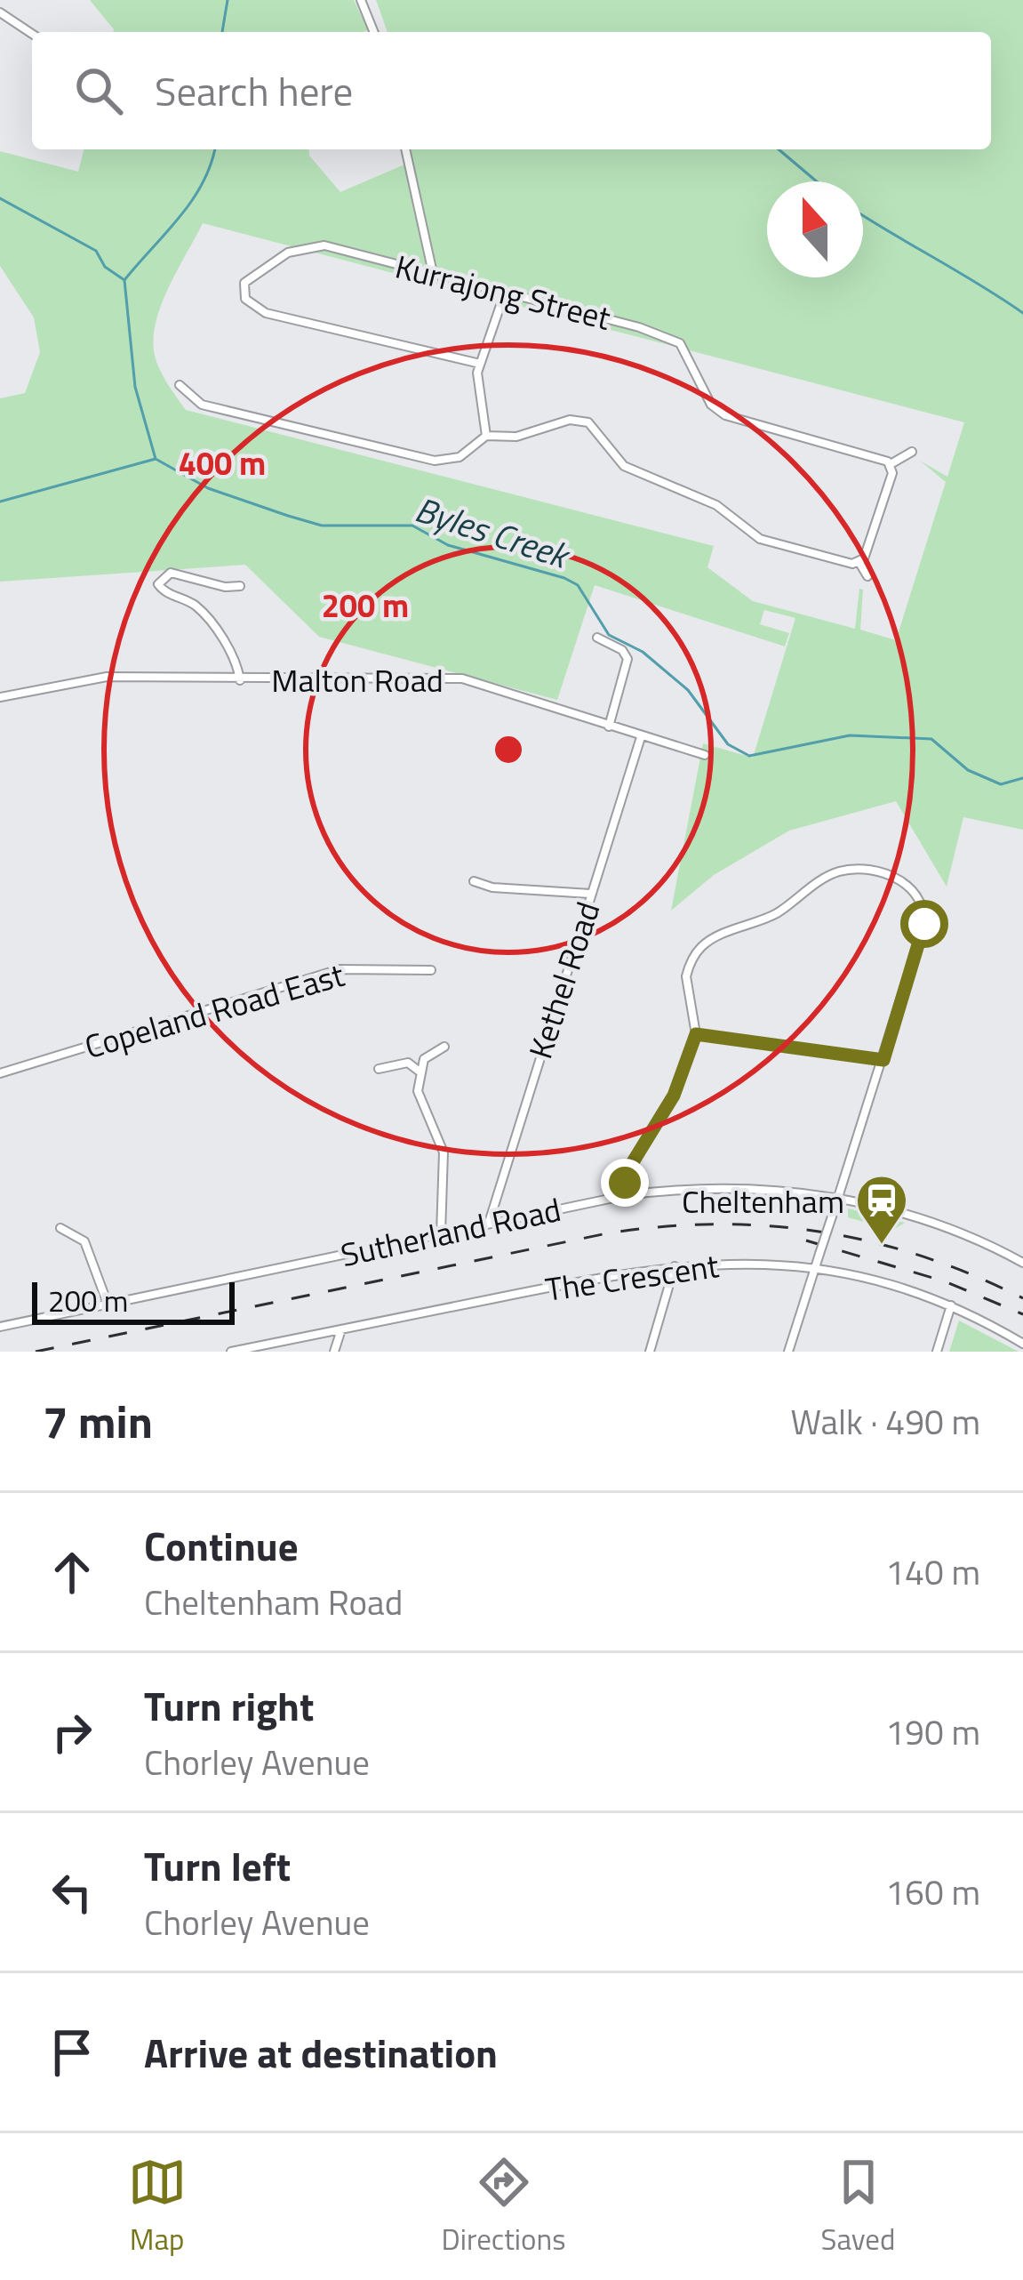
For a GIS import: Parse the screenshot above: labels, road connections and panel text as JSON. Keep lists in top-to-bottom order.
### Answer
{
  "streets": {
    "street": [
      "Kurrajong Street",
      "Malton Road",
      "Kethel Road",
      "Copeland Road East",
      "Sutherland Road",
      "The Crescent"
    ]
  },
  "crossings": [
    ["Malton Road", "Kethel Road"],
    ["Kethel Road", "Sutherland Road"]
  ],
  "water": ["Byles Creek"],
  "places": {
    "station": ["Cheltenham"]
  },
  "scale_bar": "200 m",
  "north": "top",
  "page": {
    "search": "Search here",
    "scale": "200 m",
    "heading": ["7 min", "Walk · 490 m"],
    "list": [
      ["Continue", "Cheltenham Road", "140 m"],
      ["Turn right", "Chorley Avenue", "190 m"],
      ["Turn left", "Chorley Avenue", "160 m"],
      "Arrive at destination"
    ],
    "nav": ["Map", "Directions", "Saved"]
  },
  "rings": ["400 m", "200 m"]
}
